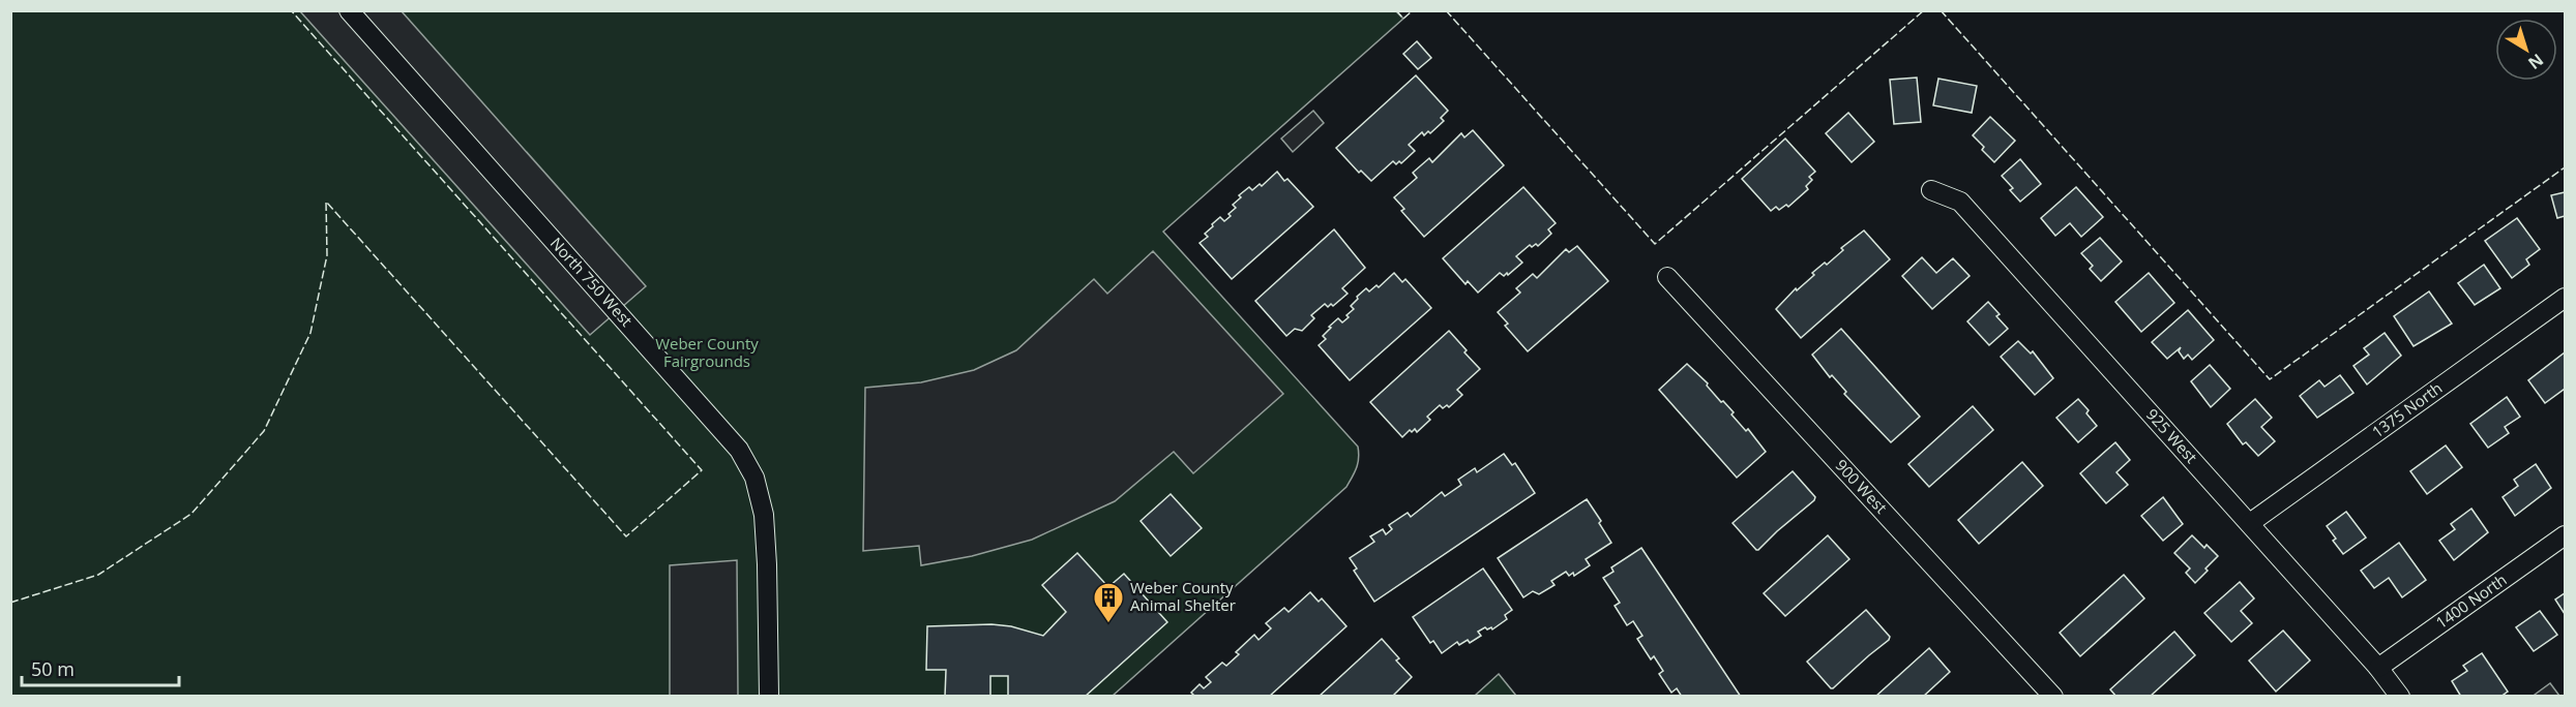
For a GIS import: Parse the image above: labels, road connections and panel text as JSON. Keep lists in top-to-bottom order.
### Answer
{
  "streets": {
    "street": [
      "North 750 West",
      "1375 North",
      "925 West",
      "900 West",
      "1400 North"
    ]
  },
  "crossings": [
    ["1375 North", "925 West"],
    ["925 West", "1400 North"]
  ],
  "parks": ["Weber County Fairgrounds"],
  "places": {
    "building": ["Weber County Animal Shelter"]
  },
  "scale_bar": "50 m",
  "north": "bottom right"
}
